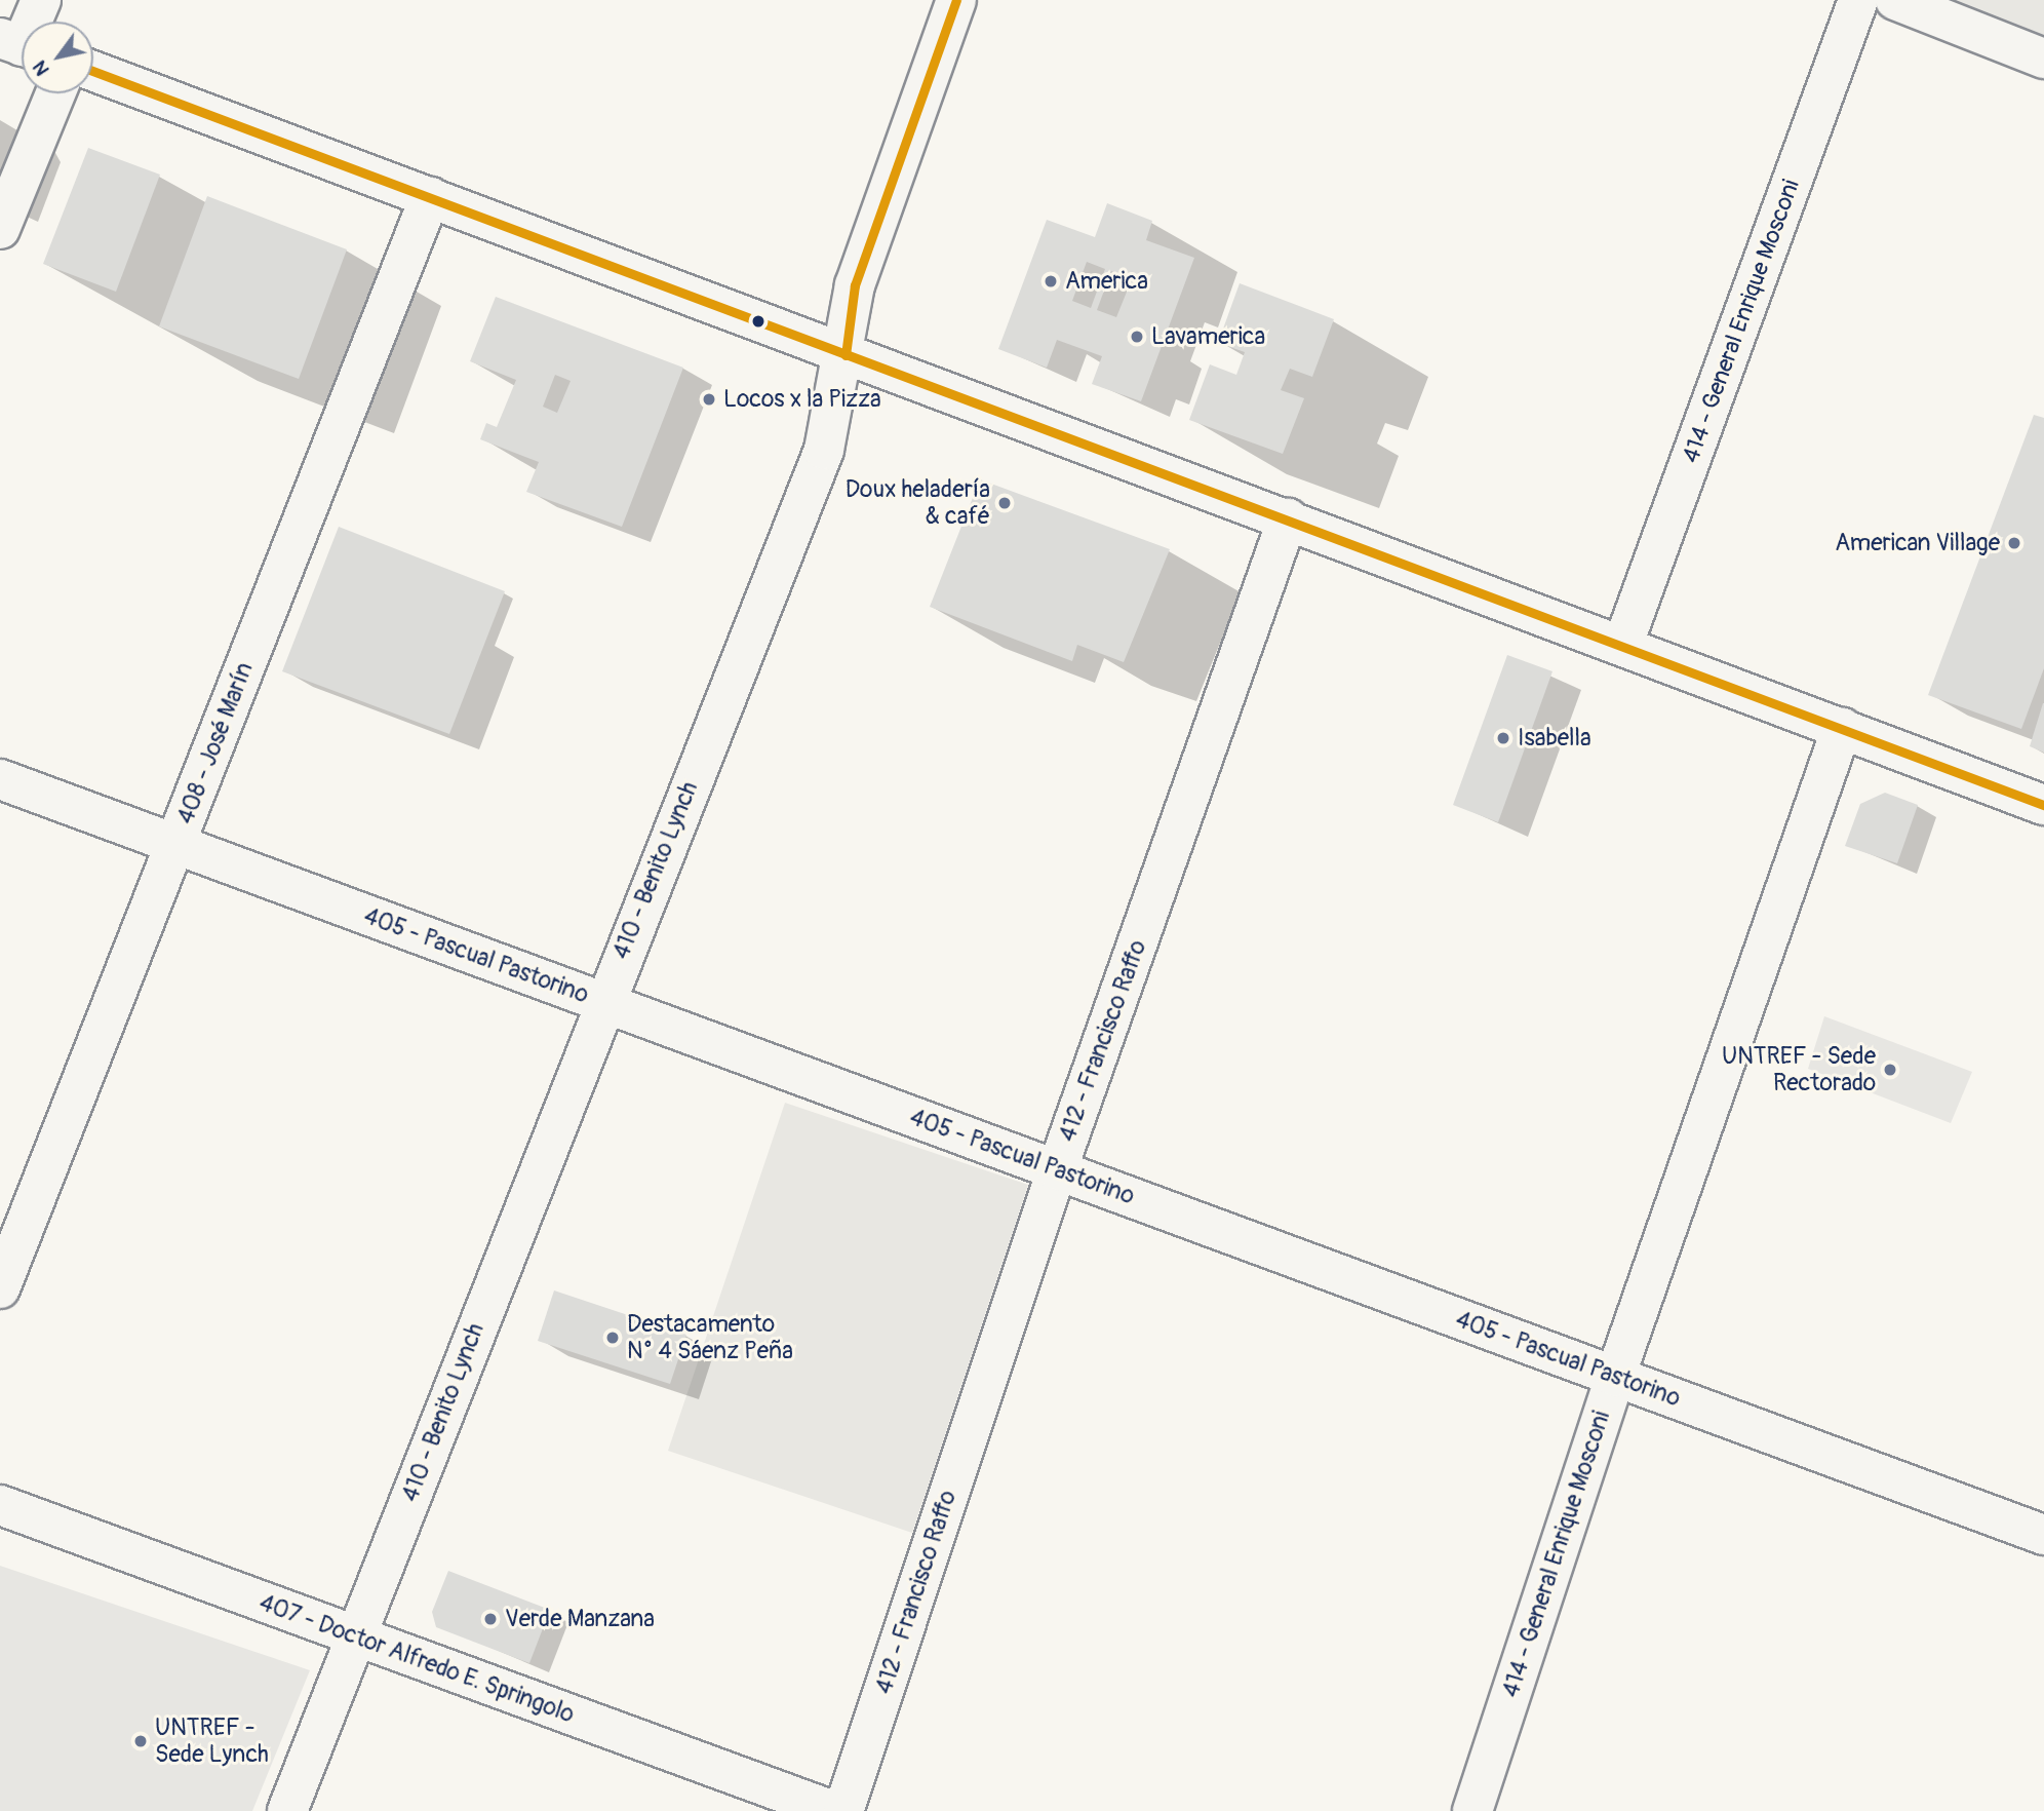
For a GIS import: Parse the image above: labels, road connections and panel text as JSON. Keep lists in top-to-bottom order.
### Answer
{
  "streets": {
    "street": [
      "414 - General Enrique Mosconi",
      "408 - José Marín",
      "410 - Benito Lynch",
      "405 - Pascual Pastorino",
      "412 - Francisco Raffo",
      "407 - Doctor Alfredo E. Springolo"
    ]
  },
  "crossings": [
    ["414 - General Enrique Mosconi", "405 - Pascual Pastorino"],
    ["408 - José Marín", "405 - Pascual Pastorino"],
    ["410 - Benito Lynch", "405 - Pascual Pastorino"],
    ["410 - Benito Lynch", "407 - Doctor Alfredo E. Springolo"],
    ["405 - Pascual Pastorino", "412 - Francisco Raffo"]
  ],
  "places": [
    "America",
    "Lavamerica",
    "Locos x la Pizza",
    "Doux heladería & café",
    "American Village",
    "Isabella",
    "UNTREF - Sede Rectorado",
    "Destacamento N° 4 Sáenz Peña",
    "Verde Manzana",
    "UNTREF - Sede Lynch"
  ],
  "north": "bottom left"
}
